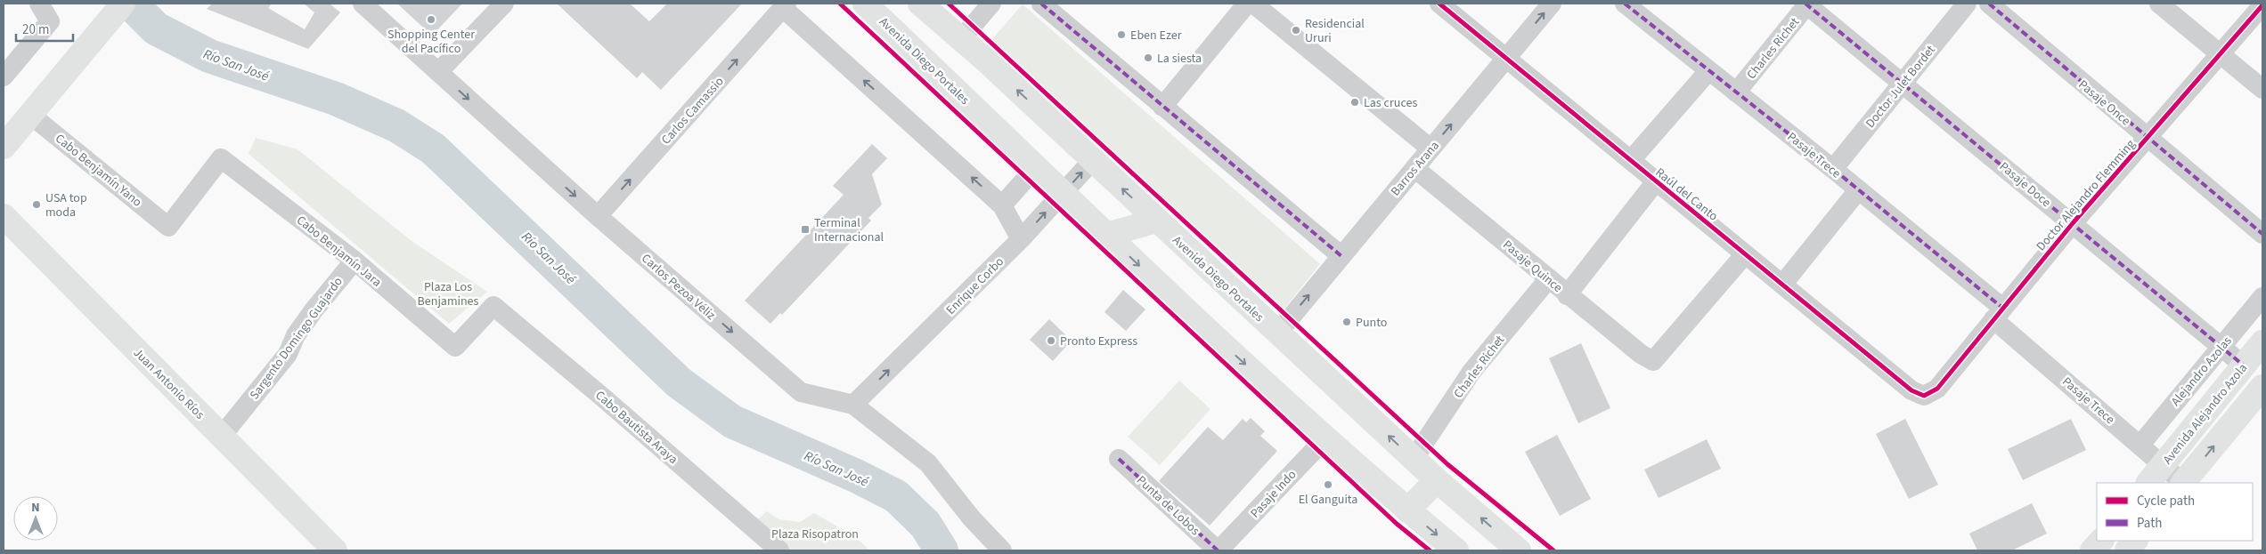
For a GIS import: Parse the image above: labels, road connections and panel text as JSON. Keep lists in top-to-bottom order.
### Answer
{
  "streets": {
    "main road": ["Avenida Diego Portales", "Juan Antonio Ríos", "Avenida Alejandro Azola"],
    "street": [
      "Charles Richet",
      "Doctor Julet Bordet",
      "Pasaje Once",
      "Carlos Camassio",
      "Pasaje Trece",
      "Barros Arana",
      "Cabo Benjamín Yano",
      "Pasaje Doce",
      "Raúl del Canto",
      "Doctor Alejandro Flemming",
      "Cabo Benjamín Jara",
      "Pasaje Quince",
      "Enrique Corbo",
      "Carlos Pezoa Véliz",
      "Sargento Domingo Guajardo",
      "Alejandro Azolas",
      "Cabo Bautista Araya",
      "Pasaje Indo",
      "Punta de Lobos"
    ]
  },
  "crossings": [
    ["Charles Richet", "Avenida Diego Portales"],
    ["Charles Richet", "Pasaje Trece"],
    ["Charles Richet", "Pasaje Doce"],
    ["Charles Richet", "Pasaje Quince"],
    ["Avenida Diego Portales", "Barros Arana"],
    ["Avenida Diego Portales", "Enrique Corbo"],
    ["Avenida Diego Portales", "Pasaje Indo"],
    ["Doctor Julet Bordet", "Pasaje Trece"],
    ["Doctor Julet Bordet", "Pasaje Doce"],
    ["Pasaje Once", "Doctor Alejandro Flemming"],
    ["Carlos Camassio", "Carlos Pezoa Véliz"],
    ["Pasaje Trece", "Doctor Alejandro Flemming"],
    ["Pasaje Trece", "Alejandro Azolas"],
    ["Pasaje Trece", "Avenida Alejandro Azola"],
    ["Barros Arana", "Raúl del Canto"],
    ["Barros Arana", "Pasaje Quince"],
    ["Cabo Benjamín Yano", "Cabo Benjamín Jara"],
    ["Pasaje Doce", "Doctor Alejandro Flemming"],
    ["Pasaje Doce", "Alejandro Azolas"],
    ["Pasaje Doce", "Avenida Alejandro Azola"],
    ["Raúl del Canto", "Doctor Alejandro Flemming"],
    ["Raúl del Canto", "Pasaje Quince"],
    ["Cabo Benjamín Jara", "Sargento Domingo Guajardo"],
    ["Cabo Benjamín Jara", "Cabo Bautista Araya"],
    ["Enrique Corbo", "Carlos Pezoa Véliz"],
    ["Sargento Domingo Guajardo", "Juan Antonio Ríos"],
    ["Pasaje Indo", "Punta de Lobos"]
  ],
  "one_way": [
    "Carlos Camassio",
    "Barros Arana",
    "Enrique Corbo",
    "Carlos Pezoa Véliz"
  ],
  "water": ["Río San José"],
  "parks": ["Plaza Los Benjamines", "Plaza Risopatron"],
  "places": {
    "other": [
      "Shopping Center del Pacífico",
      "Residencial Ururi",
      "Eben Ezer",
      "La siesta",
      "Las cruces",
      "USA top moda",
      "Punto",
      "Pronto Express",
      "El Ganguita"
    ],
    "transit": ["Terminal Internacional"]
  },
  "legend": ["Cycle path", "Path"],
  "scale_bar": "20 m",
  "north": "top"
}
